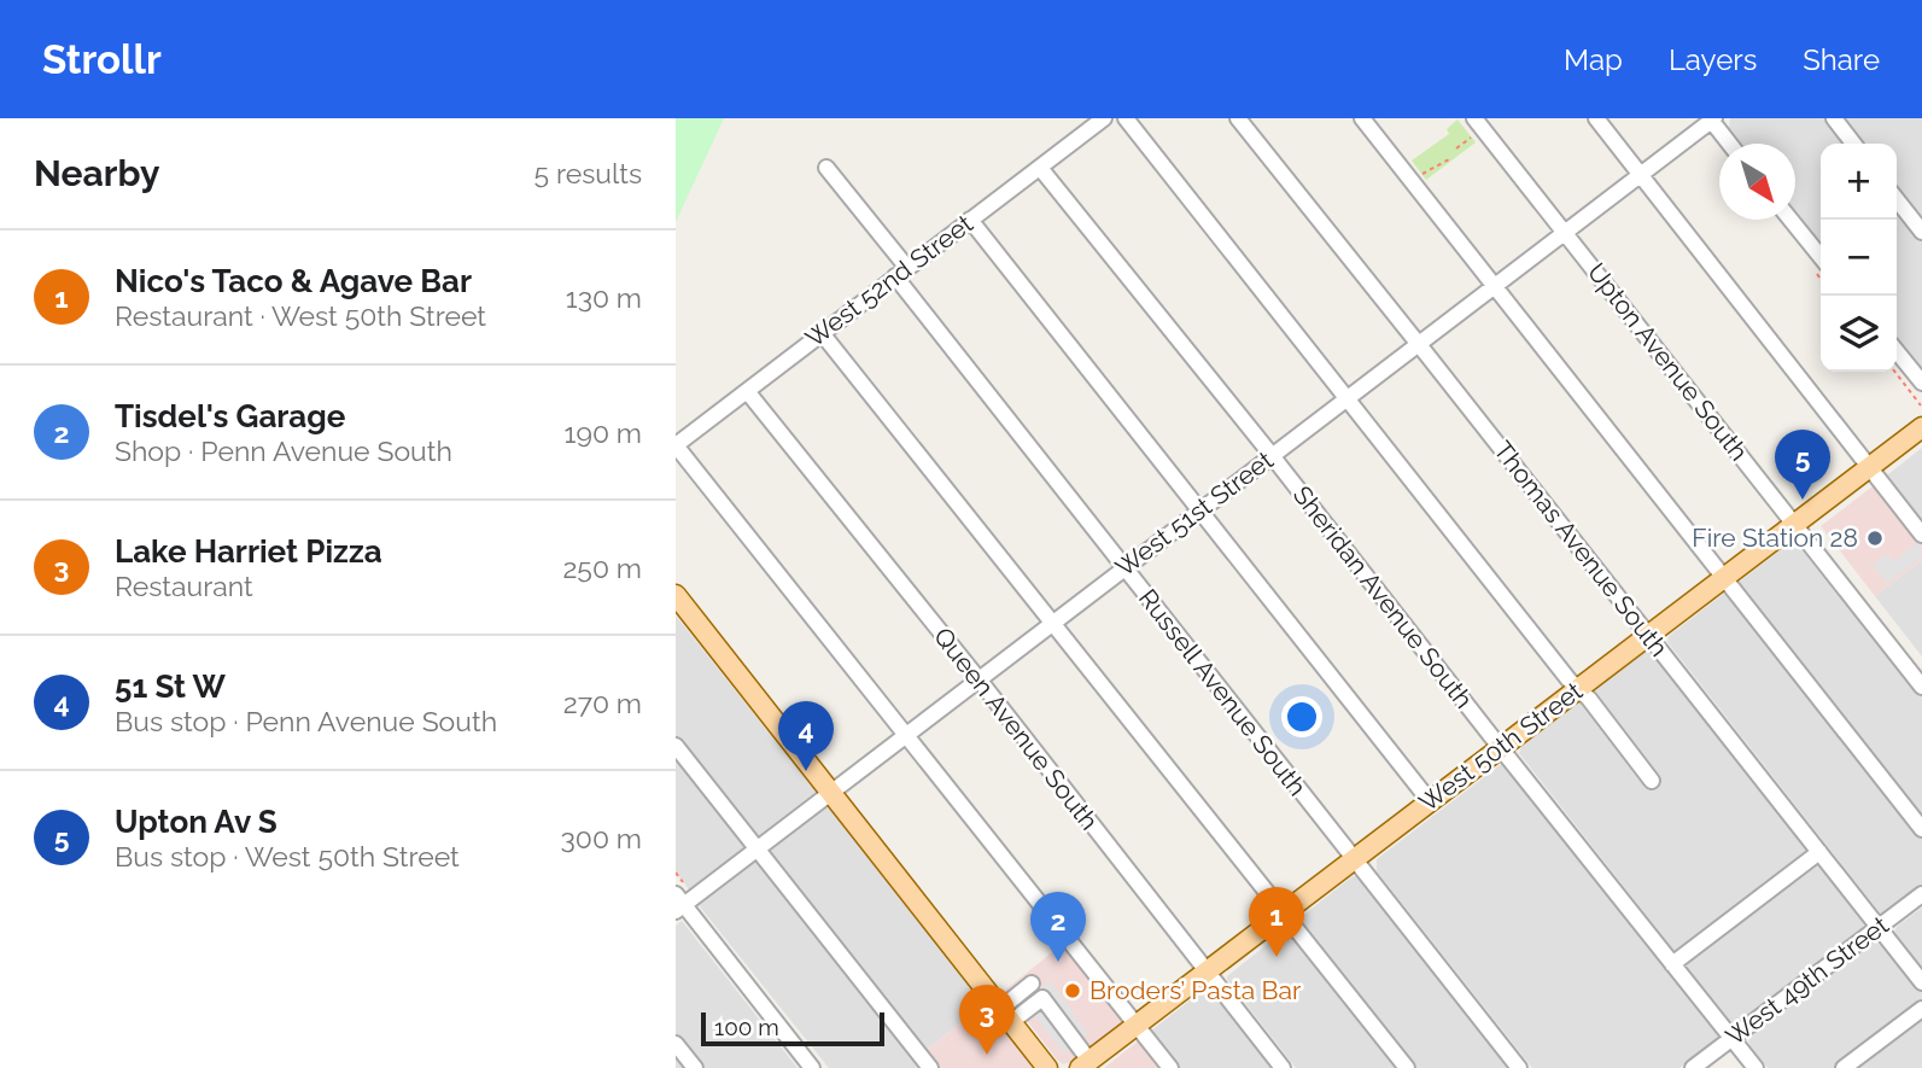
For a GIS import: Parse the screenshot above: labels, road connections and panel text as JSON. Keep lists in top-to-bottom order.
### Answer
{
  "streets": {
    "main road": ["West 50th Street"],
    "street": [
      "West 52nd Street",
      "Upton Avenue South",
      "West 51st Street",
      "Thomas Avenue South",
      "Sheridan Avenue South",
      "Russell Avenue South",
      "Queen Avenue South",
      "West 49th Street"
    ]
  },
  "crossings": [
    ["West 52nd Street", "Sheridan Avenue South"],
    ["West 52nd Street", "Russell Avenue South"],
    ["West 52nd Street", "Queen Avenue South"],
    ["Upton Avenue South", "West 51st Street"],
    ["Upton Avenue South", "West 50th Street"],
    ["West 51st Street", "Thomas Avenue South"],
    ["West 51st Street", "Sheridan Avenue South"],
    ["West 51st Street", "Russell Avenue South"],
    ["West 51st Street", "Queen Avenue South"],
    ["Thomas Avenue South", "West 50th Street"],
    ["Thomas Avenue South", "West 49th Street"],
    ["Sheridan Avenue South", "West 50th Street"],
    ["Sheridan Avenue South", "West 49th Street"],
    ["Russell Avenue South", "West 50th Street"],
    ["Queen Avenue South", "West 50th Street"]
  ],
  "places": ["Fire Station 28", "Broders’ Pasta Bar"],
  "scale_bar": "100 m",
  "north": "bottom right",
  "page": {
    "header": "Strollr",
    "nav": ["Map", "Layers", "Share"],
    "heading": ["Nearby", "5 results"],
    "map_buttons": ["+", "−"],
    "list": [
      {
        "mark": "1",
        "name": "Nico's Taco & Agave Bar",
        "note": "Restaurant · West 50th Street",
        "value": "130 m"
      },
      {
        "mark": "2",
        "name": "Tisdel's Garage",
        "note": "Shop · Penn Avenue South",
        "value": "190 m"
      },
      {
        "mark": "3",
        "name": "Lake Harriet Pizza",
        "note": "Restaurant",
        "value": "250 m"
      },
      {
        "mark": "4",
        "name": "51 St W",
        "note": "Bus stop · Penn Avenue South",
        "value": "270 m"
      },
      {
        "mark": "5",
        "name": "Upton Av S",
        "note": "Bus stop · West 50th Street",
        "value": "300 m"
      }
    ],
    "pins": [
      "5",
      "4",
      "1",
      "2",
      "3"
    ],
    "scale": "100 m"
  }
}
